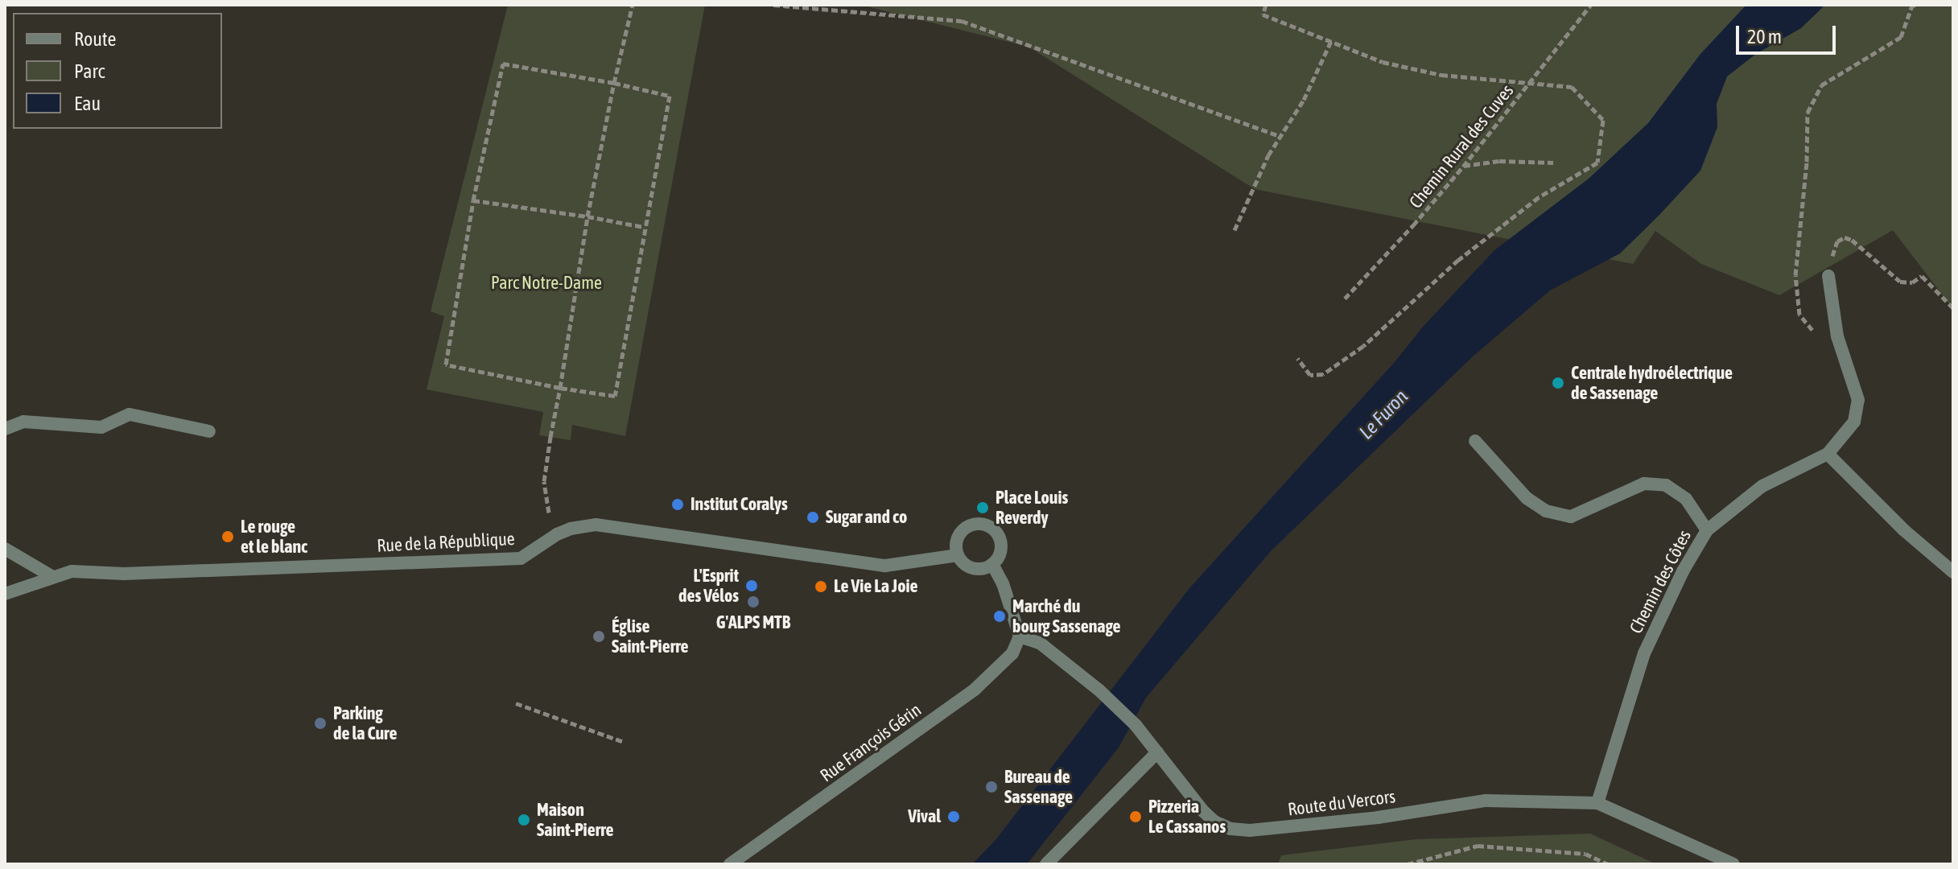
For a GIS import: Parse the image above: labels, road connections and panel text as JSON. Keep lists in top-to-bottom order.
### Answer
{
  "streets": {
    "street": [
      "Rue de la République",
      "Chemin des Côtes",
      "Rue François Gérin",
      "Route du Vercors"
    ],
    "path": ["Chemin Rural des Cuves"]
  },
  "crossings": [
    ["Chemin des Côtes", "Route du Vercors"],
    ["Rue François Gérin", "Route du Vercors"]
  ],
  "water": ["Le Furon"],
  "parks": ["Parc Notre-Dame"],
  "places": [
    "Centrale hydroélectrique de Sassenage",
    "Institut Coralys",
    "Place Louis Reverdy",
    "Sugar and co",
    "Le rouge et le blanc",
    "L'Esprit des Vélos",
    "Le Vie La Joie",
    "G'ALPS MTB",
    "Marché du bourg Sassenage",
    "Église Saint-Pierre",
    "Parking de la Cure",
    "Bureau de Sassenage",
    "Vival",
    "Pizzeria Le Cassanos",
    "Maison Saint-Pierre"
  ],
  "legend": ["Route", "Parc", "Eau"],
  "scale_bar": "20 m"
}
